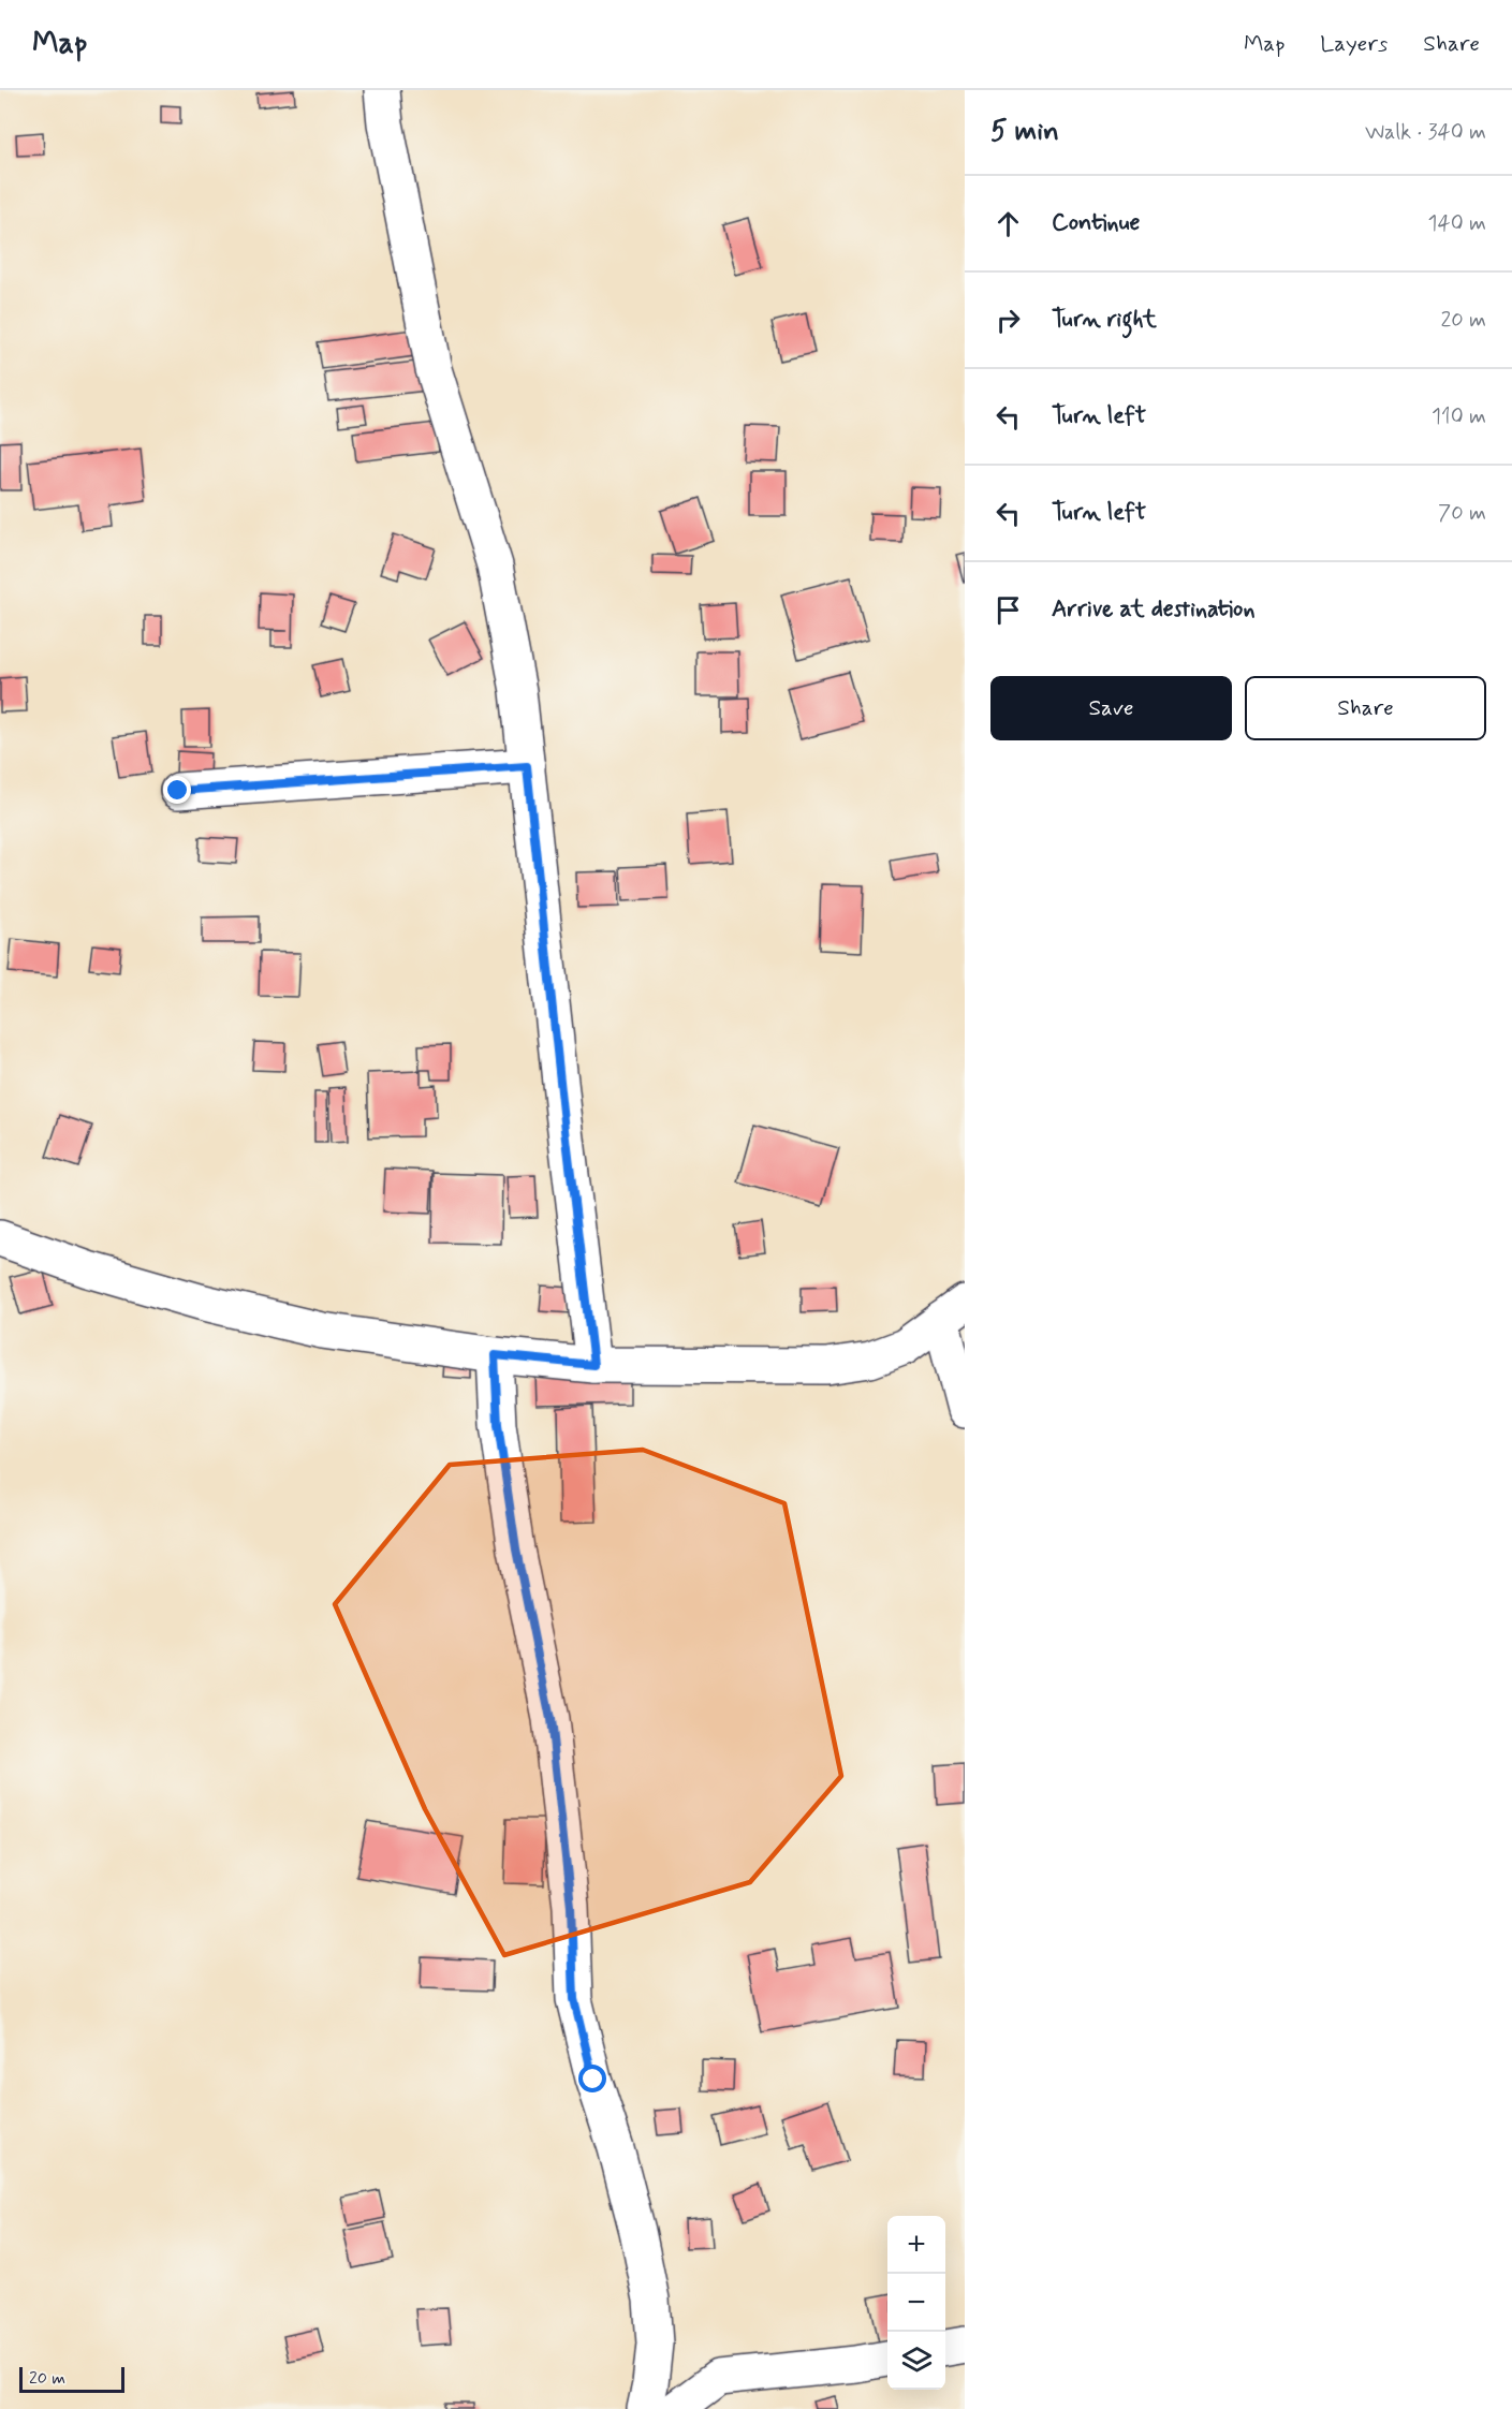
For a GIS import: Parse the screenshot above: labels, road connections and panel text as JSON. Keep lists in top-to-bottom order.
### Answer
{
  "scale_bar": "20 m",
  "page": {
    "header": "Map",
    "nav": ["Map", "Layers", "Share"],
    "heading": ["5 min", "Walk · 340 m"],
    "list": [
      ["Continue", "140 m"],
      ["Turn right", "20 m"],
      ["Turn left", "110 m"],
      ["Turn left", "70 m"],
      "Arrive at destination"
    ],
    "buttons": ["Save", "Share"],
    "map_buttons": ["+", "−"],
    "scale": "20 m"
  }
}
